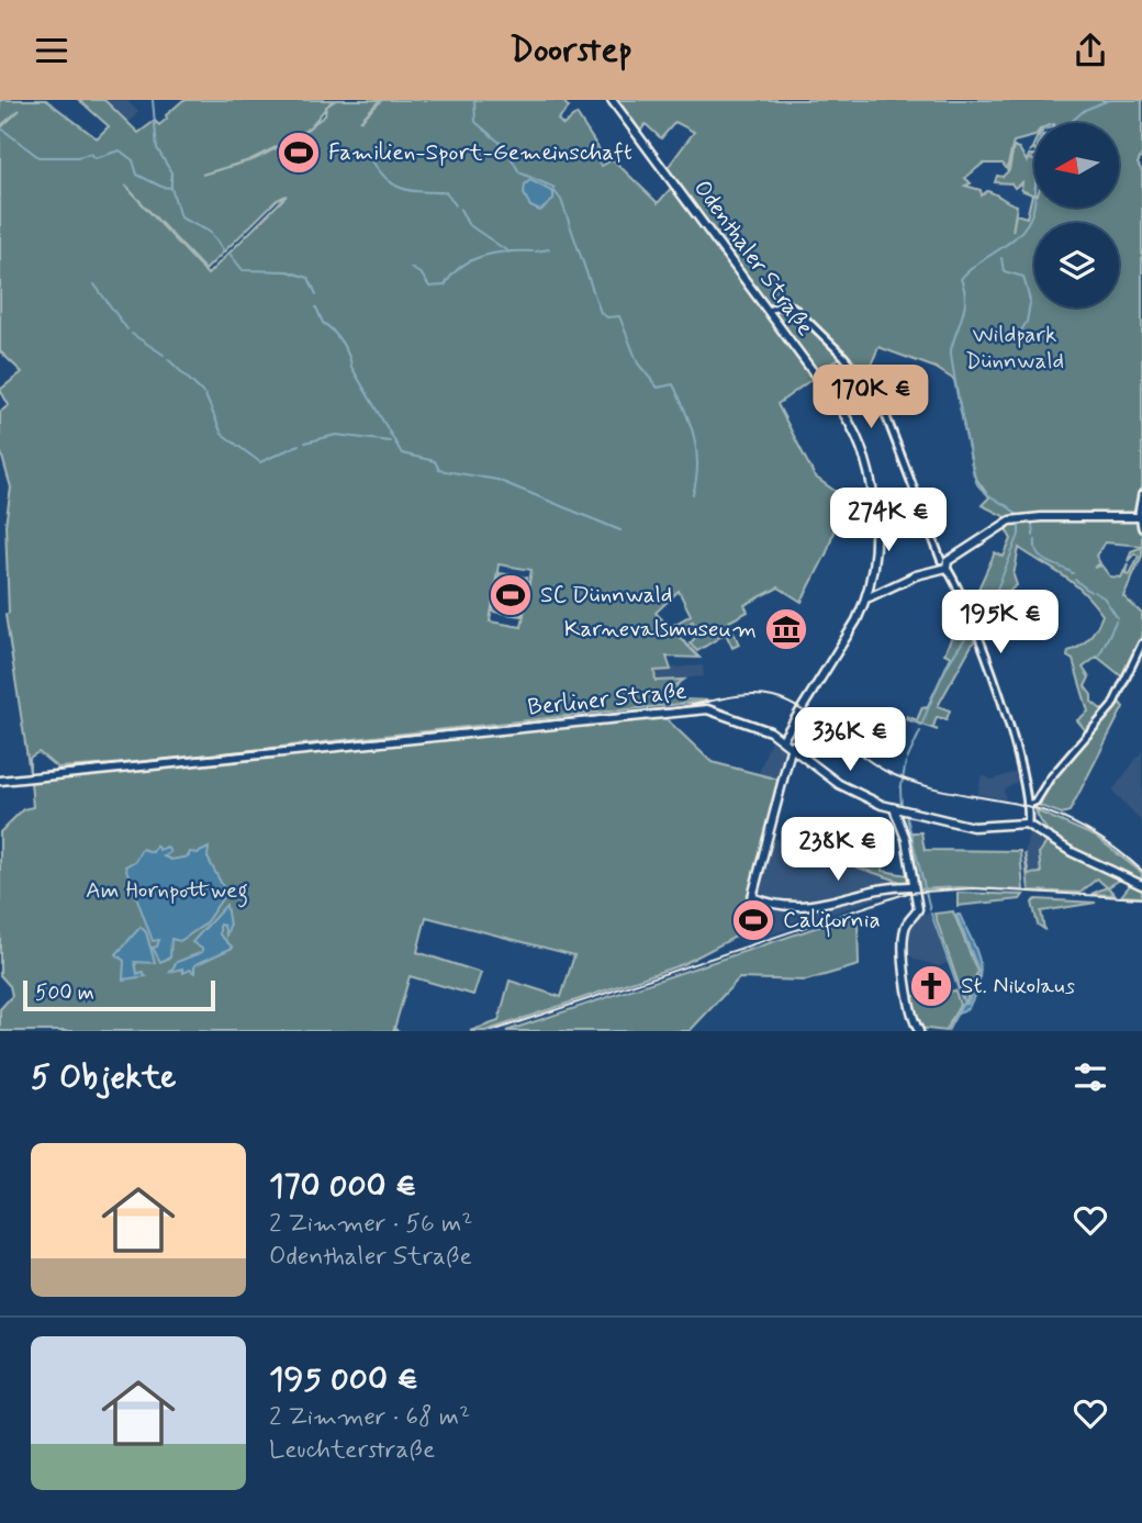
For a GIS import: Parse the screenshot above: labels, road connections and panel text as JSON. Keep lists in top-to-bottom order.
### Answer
{
  "streets": {
    "main road": ["Odenthaler Straße", "Berliner Straße"]
  },
  "crossings": [
    ["Odenthaler Straße", "Berliner Straße"]
  ],
  "parks": ["Wildpark Dünnwald", "Am Hornpottweg"],
  "places": {
    "sports": ["Familien-Sport-Gemeinschaft", "SC Dünnwald", "California"],
    "museum": ["Karnevalsmuseum"],
    "church": ["St. Nikolaus"]
  },
  "scale_bar": "500 m",
  "north": "left",
  "page": {
    "header": "Doorstep",
    "price": [
      "170K €",
      "274K €",
      "195K €",
      "336K €",
      "238K €"
    ],
    "scale": "500 m",
    "heading": "5 Objekte",
    "list": [
      {
        "name": "170 000 €",
        "note": "2 Zimmer · 56 m² · Odenthaler Straße"
      },
      {
        "name": "195 000 €",
        "note": "2 Zimmer · 68 m² · Leuchterstraße"
      }
    ]
  }
}
